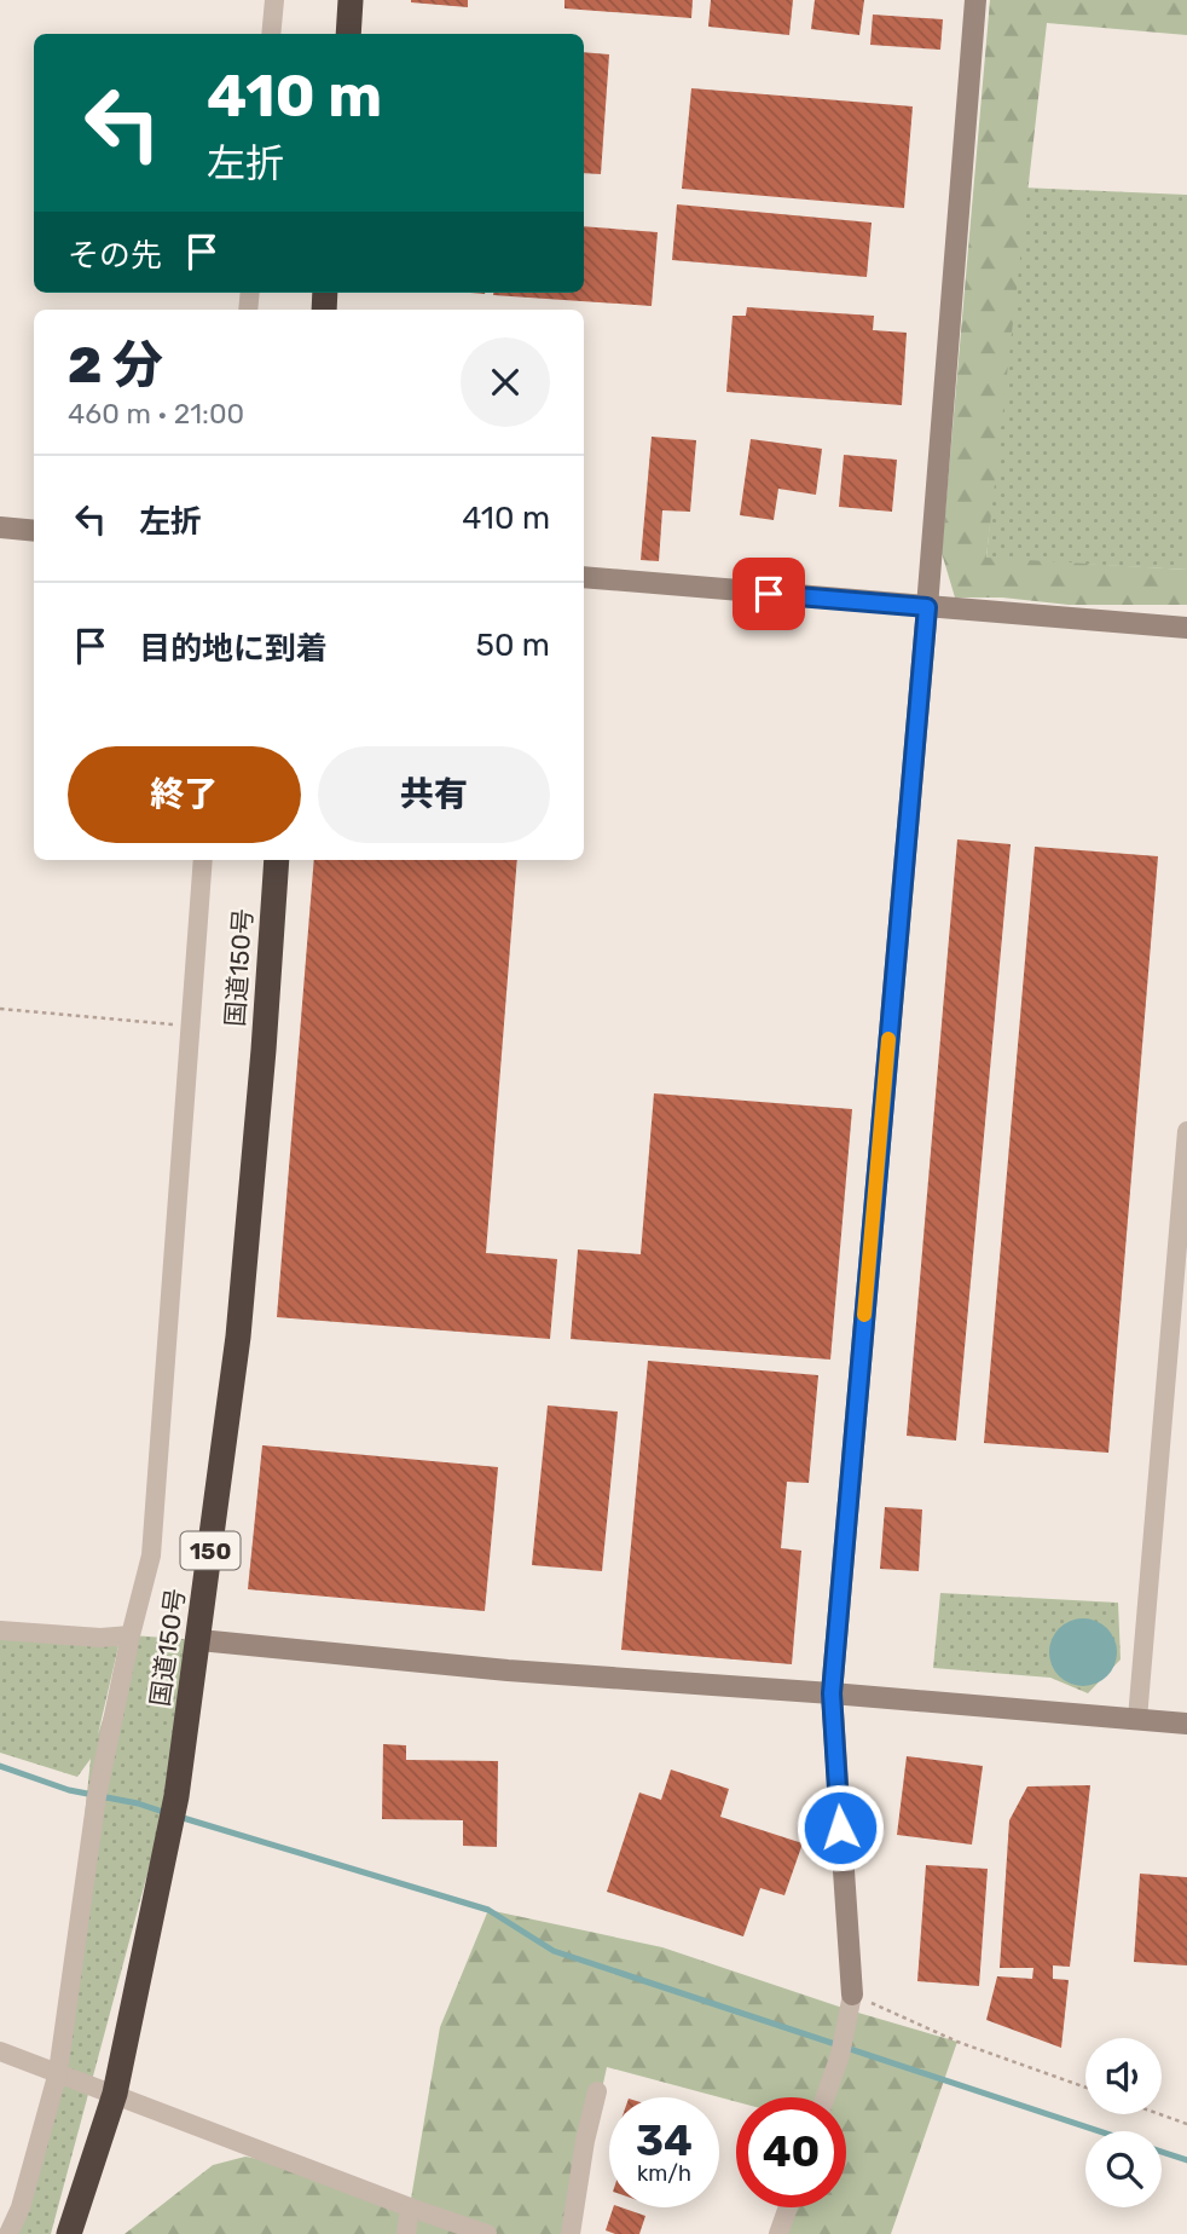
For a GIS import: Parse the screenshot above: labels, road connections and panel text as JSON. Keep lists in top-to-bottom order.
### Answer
{
  "streets": {
    "highway": ["国道150号", "150"]
  },
  "page": {
    "turn": ["410 m", "左折"],
    "then": "その先",
    "heading": ["2 分", "460 m · 21:00"],
    "list": [
      {
        "name": "左折",
        "value": "410 m"
      },
      {
        "name": "目的地に到着",
        "value": "50 m"
      }
    ],
    "buttons": ["終了", "共有"],
    "speed": "34 km/h",
    "limit": "40"
  }
}
